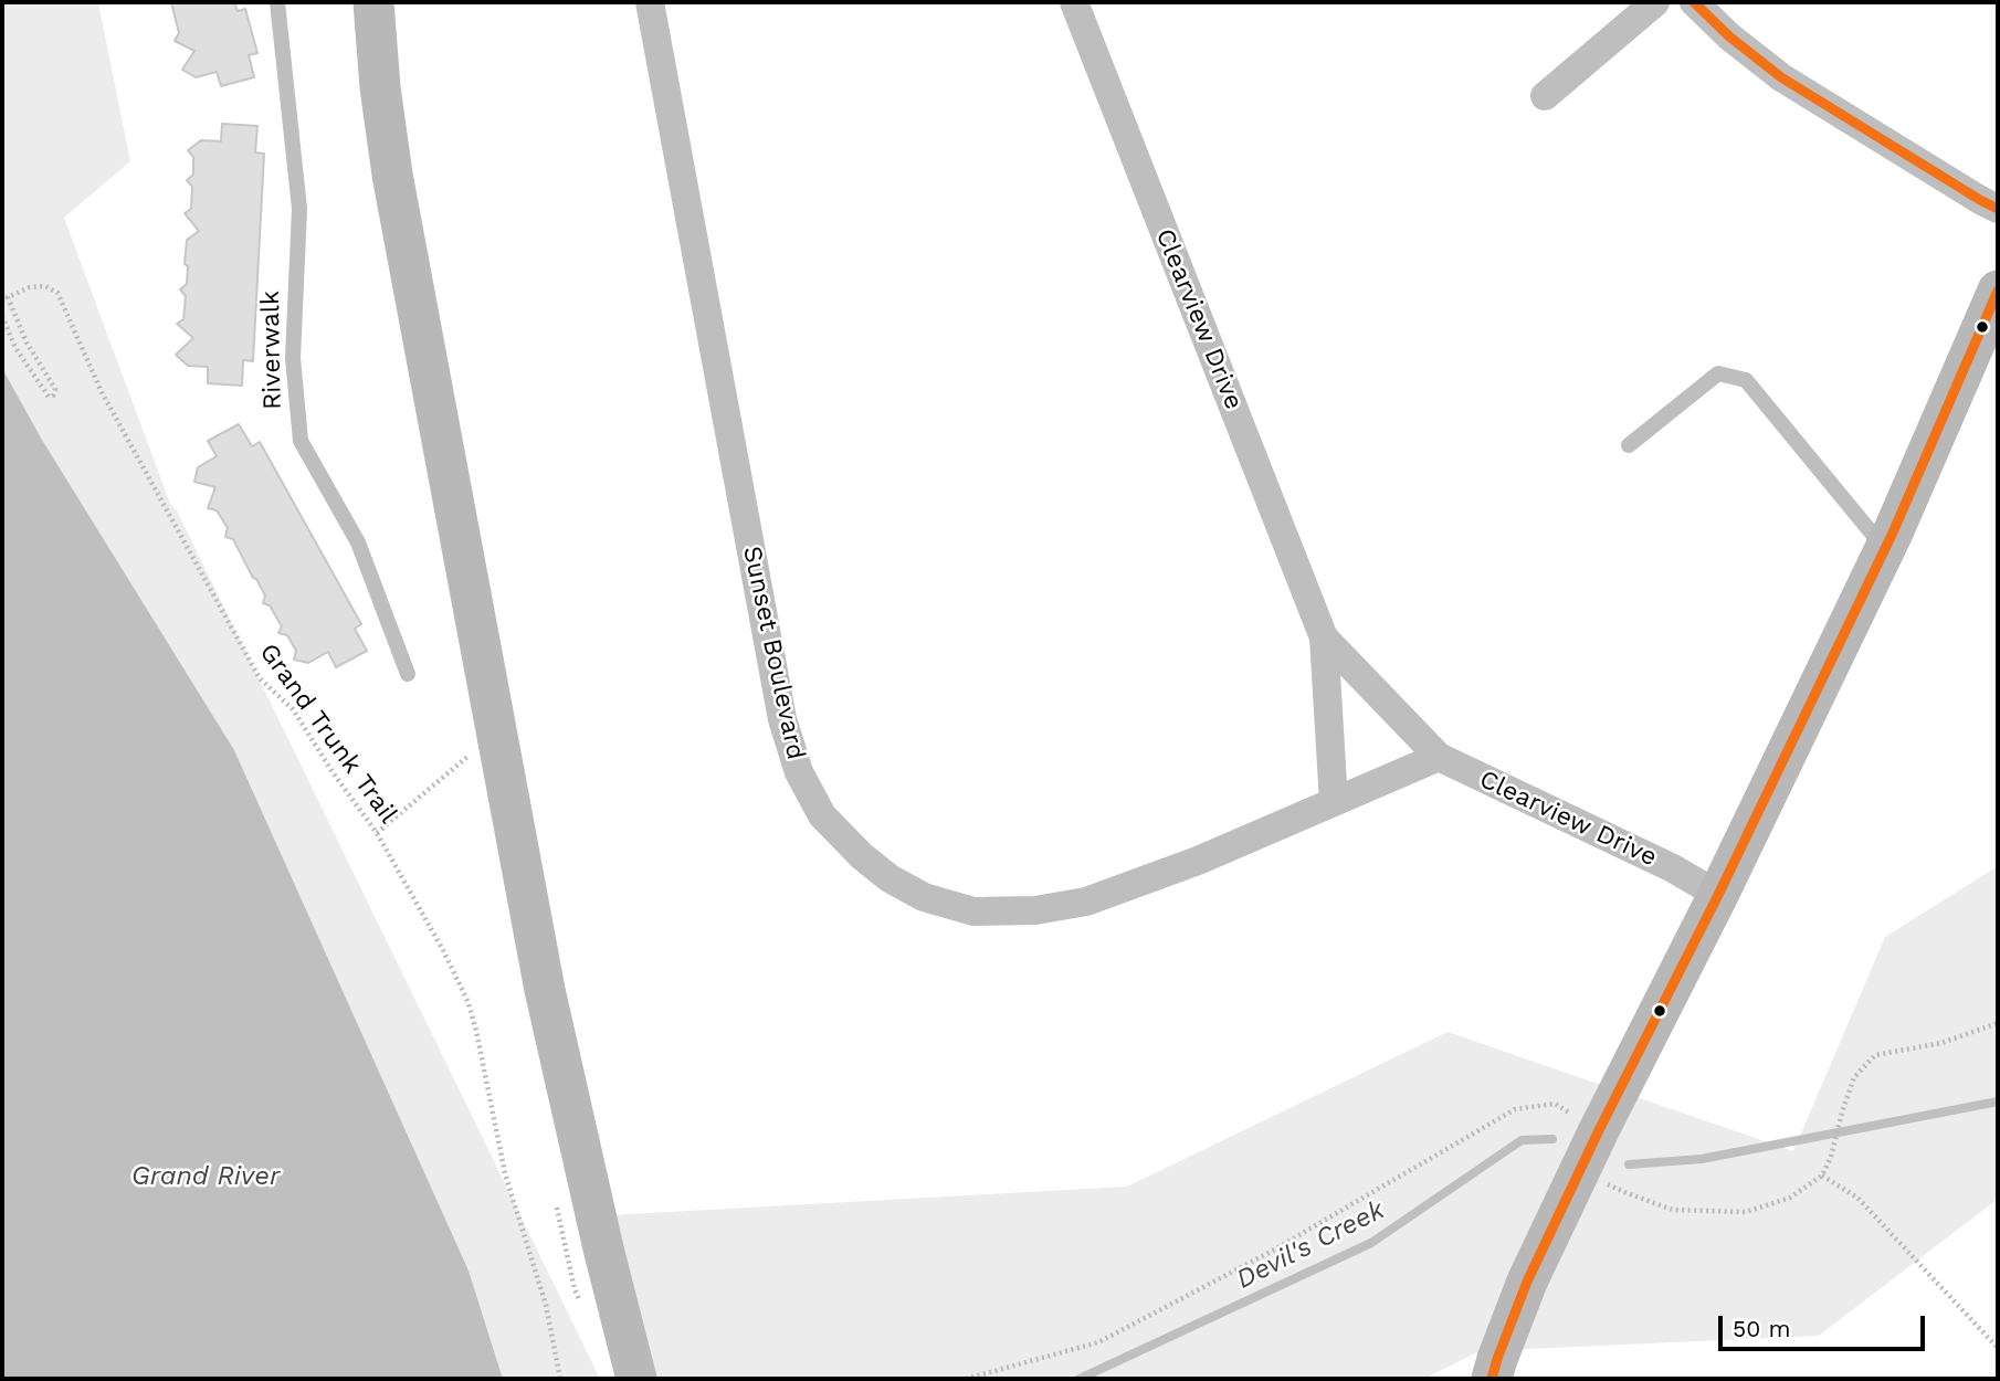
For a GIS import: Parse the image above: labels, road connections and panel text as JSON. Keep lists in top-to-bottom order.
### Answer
{
  "streets": {
    "street": ["Clearview Drive", "Sunset Boulevard"],
    "lane": ["Riverwalk"],
    "path": ["Grand Trunk Trail"]
  },
  "crossings": [
    ["Clearview Drive", "Sunset Boulevard"]
  ],
  "water": ["Grand River", "Devil's Creek"],
  "scale_bar": "50 m"
}
